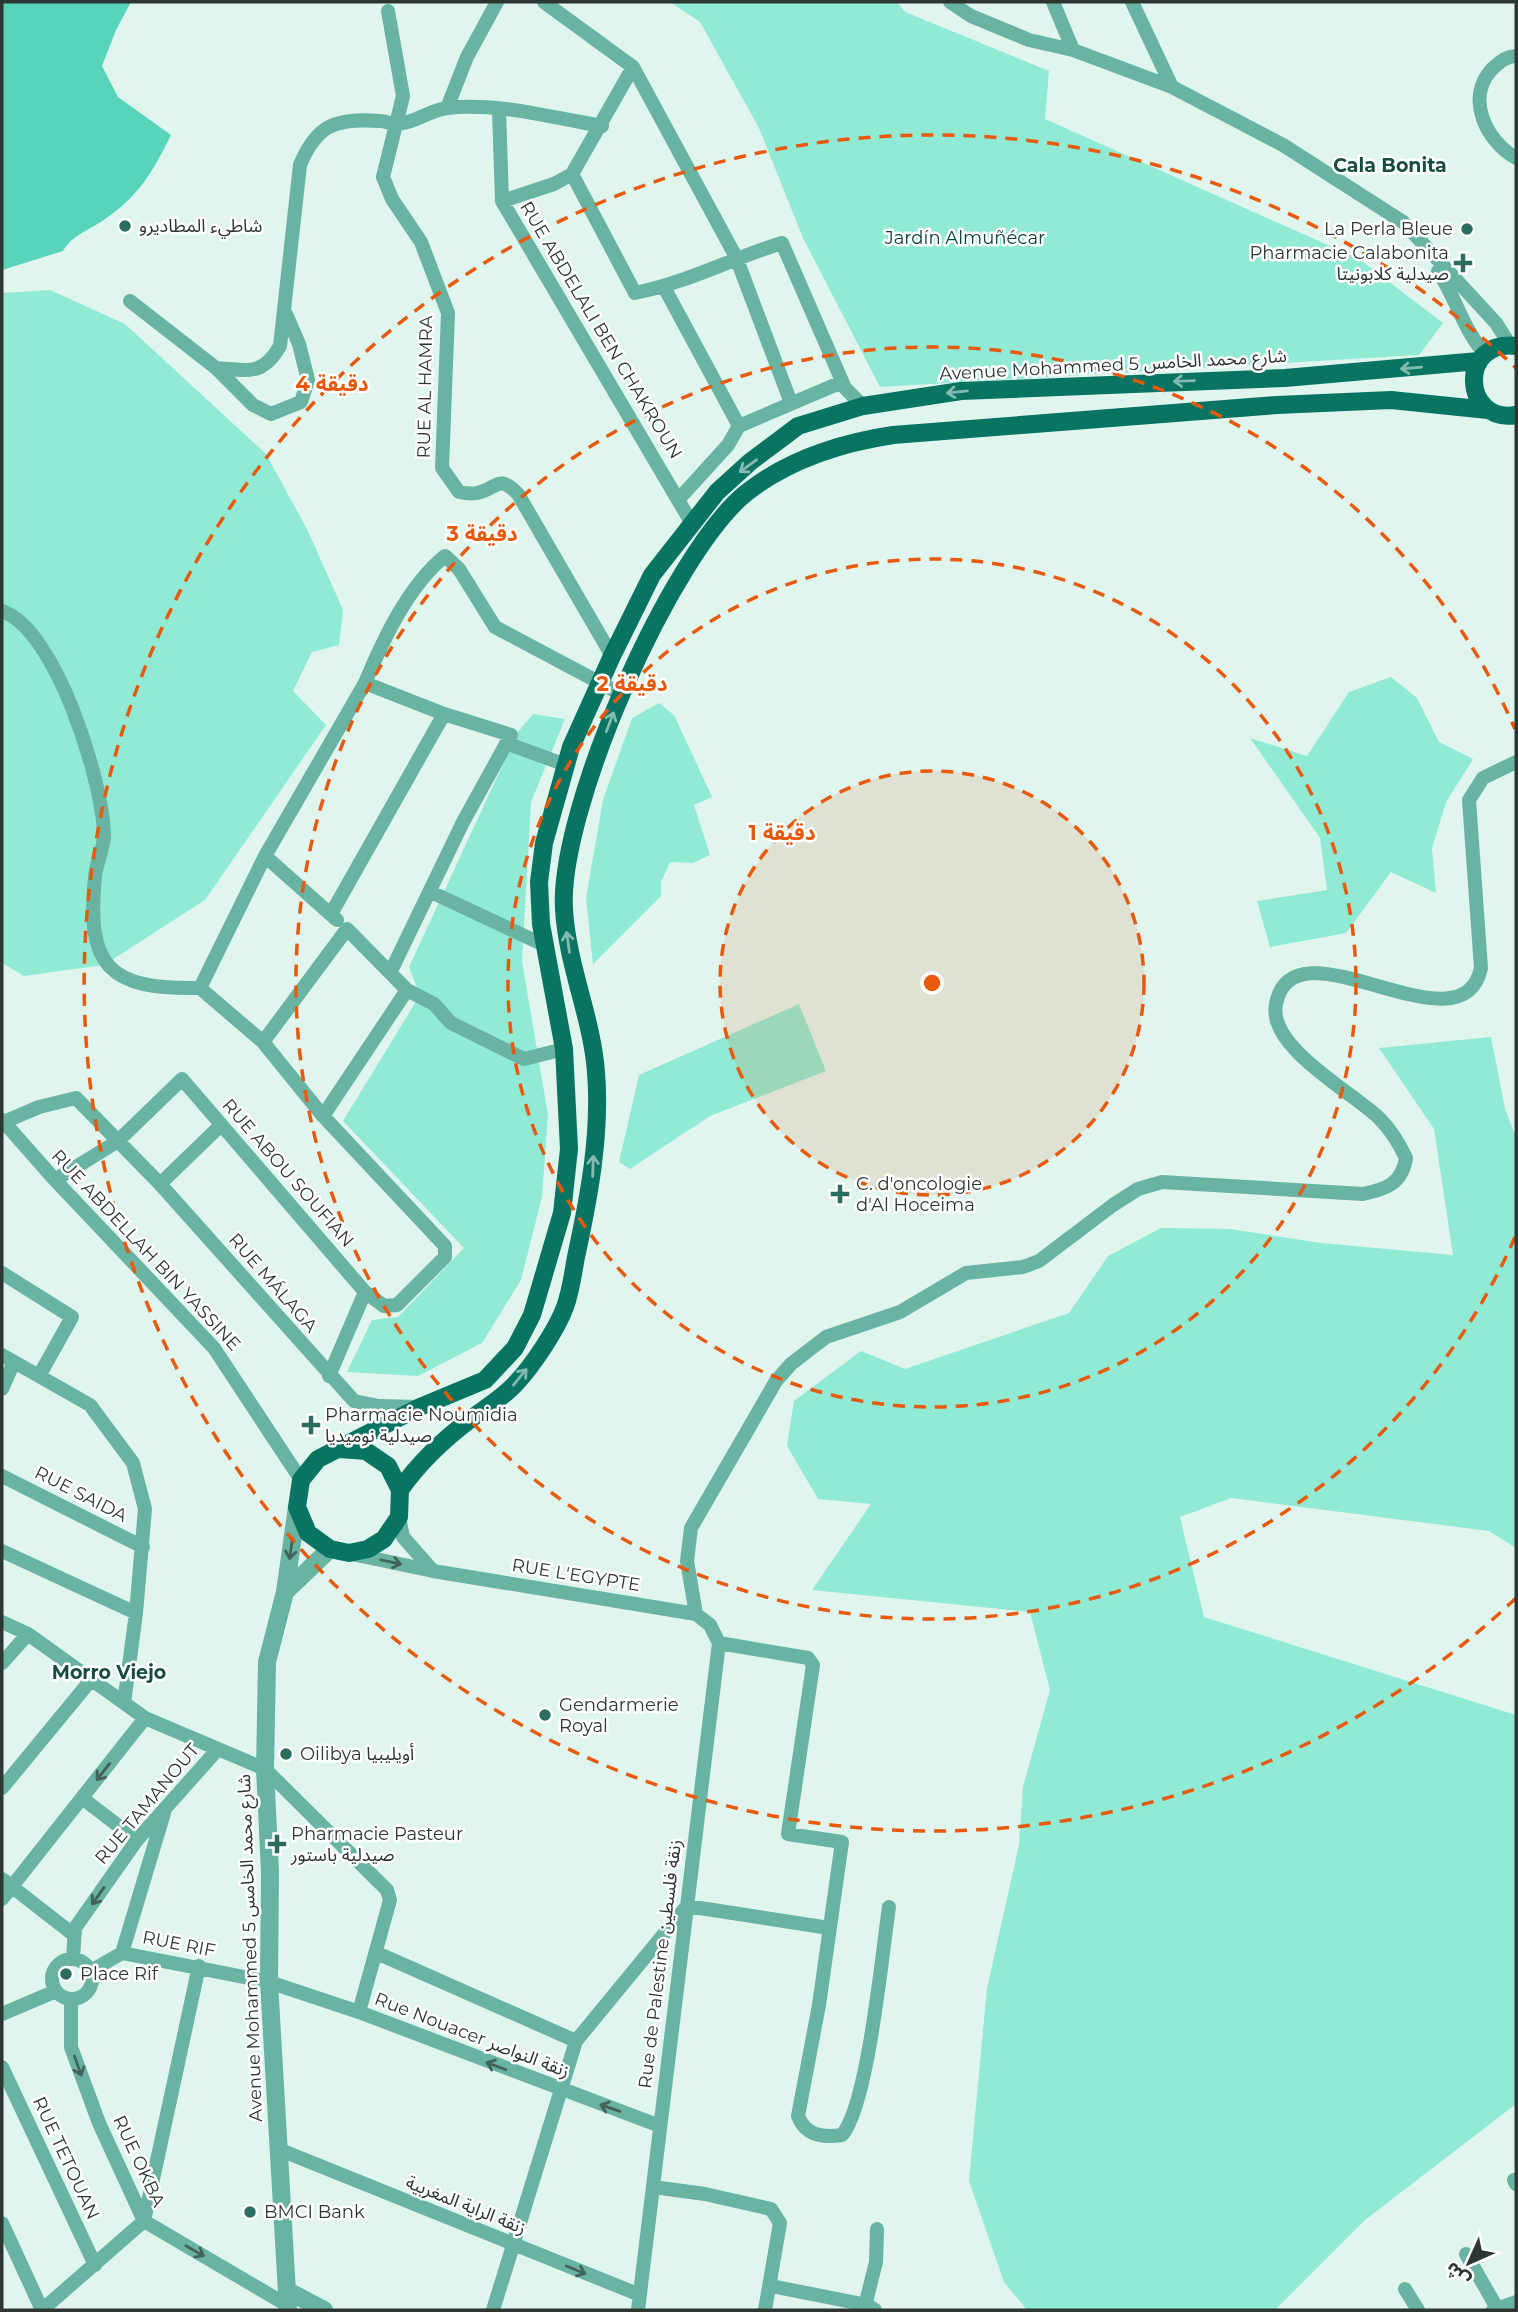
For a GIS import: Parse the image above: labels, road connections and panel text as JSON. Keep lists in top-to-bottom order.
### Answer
{
  "streets": {
    "main road": ["Avenue Mohammed 5 شارع محمد الخامس"],
    "street": [
      "RUE ABDELALI BEN CHAKROUN",
      "RUE AL HAMRA",
      "RUE ABOU SOUFIAN",
      "RUE ABDELLAH BIN YASSINE",
      "RUE MÁLAGA",
      "RUE SAIDA",
      "RUE L'EGYPTE",
      "RUE TAMANOUT",
      "RUE RIF",
      "Rue de Palestine زنقة فلسطين",
      "Rue Nouacer زنقة النواصر",
      "RUE TETOUAN",
      "RUE OKBA",
      "زنقة الراية المغربية"
    ]
  },
  "crossings": [
    ["RUE ABDELALI BEN CHAKROUN", "Avenue Mohammed 5 شارع محمد الخامس"],
    ["Avenue Mohammed 5 شارع محمد الخامس", "RUE AL HAMRA"],
    ["Avenue Mohammed 5 شارع محمد الخامس", "RUE ABDELLAH BIN YASSINE"],
    ["Avenue Mohammed 5 شارع محمد الخامس", "RUE MÁLAGA"],
    ["Avenue Mohammed 5 شارع محمد الخامس", "RUE L'EGYPTE"],
    ["Avenue Mohammed 5 شارع محمد الخامس", "RUE RIF"],
    ["Avenue Mohammed 5 شارع محمد الخامس", "Rue Nouacer زنقة النواصر"],
    ["Avenue Mohammed 5 شارع محمد الخامس", "RUE OKBA"],
    ["Avenue Mohammed 5 شارع محمد الخامس", "زنقة الراية المغربية"],
    ["RUE ABOU SOUFIAN", "RUE MÁLAGA"],
    ["RUE ABDELLAH BIN YASSINE", "RUE MÁLAGA"],
    ["RUE ABDELLAH BIN YASSINE", "RUE L'EGYPTE"],
    ["RUE L'EGYPTE", "Rue de Palestine زنقة فلسطين"],
    ["RUE TAMANOUT", "RUE OKBA"],
    ["RUE RIF", "Rue Nouacer زنقة النواصر"],
    ["Rue de Palestine زنقة فلسطين", "Rue Nouacer زنقة النواصر"],
    ["Rue de Palestine زنقة فلسطين", "زنقة الراية المغربية"]
  ],
  "one_way": ["RUE OKBA", "زنقة الراية المغربية"],
  "districts": ["Cala Bonita", "Morro Viejo"],
  "parks": ["Jardín Almuñécar"],
  "places": {
    "other": [
      "شاطيء المطاديرو",
      "La Perla Bleue",
      "Gendarmerie Royal",
      "Oilibya أويليبيا",
      "Place Rif",
      "BMCI Bank"
    ],
    "health": [
      "Pharmacie Calabonita صيدلية كلابونيتا",
      "C. d'oncologie d'Al Hoceima",
      "Pharmacie Noumidia صيدلية نوميديا",
      "Pharmacie Pasteur صيدلية باستور"
    ]
  },
  "north": "bottom left",
  "rings": [
    "4 دقيقة",
    "3 دقيقة",
    "2 دقيقة",
    "1 دقيقة"
  ]
}
